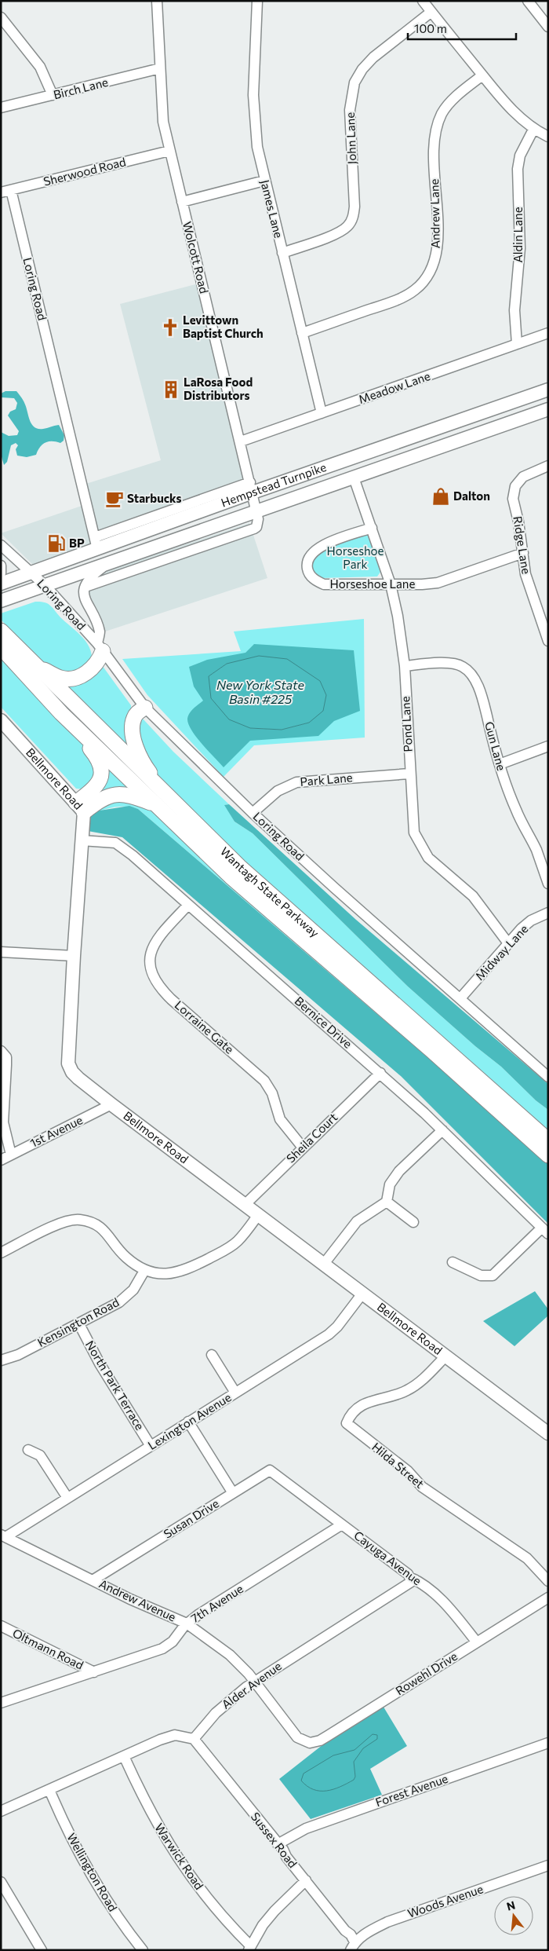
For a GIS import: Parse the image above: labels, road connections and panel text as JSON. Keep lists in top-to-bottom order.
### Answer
{
  "streets": {
    "highway": ["Wantagh State Parkway"],
    "main road": ["Hempstead Turnpike", "Bellmore Road"],
    "street": [
      "Birch Lane",
      "John Lane",
      "Sherwood Road",
      "James Lane",
      "Andrew Lane",
      "Aldin Lane",
      "Wolcott Road",
      "Loring Road",
      "Meadow Lane",
      "Ridge Lane",
      "Horseshoe Lane",
      "Pond Lane",
      "Gun Lane",
      "Park Lane",
      "Midway Lane",
      "Bernice Drive",
      "Lorraine Gate",
      "1st Avenue",
      "Sheila Court",
      "Kensington Road",
      "North Park Terrace",
      "Lexington Avenue",
      "Hilda Street",
      "Susan Drive",
      "Cayuga Avenue",
      "Andrew Avenue",
      "7th Avenue",
      "Oltmann Road",
      "Rowehl Drive",
      "Alder Avenue",
      "Forest Avenue",
      "Sussex Road",
      "Warwick Road",
      "Wellington Road",
      "Woods Avenue"
    ]
  },
  "crossings": [
    ["Birch Lane", "Wolcott Road"],
    ["John Lane", "James Lane"],
    ["Sherwood Road", "Wolcott Road"],
    ["Sherwood Road", "Loring Road"],
    ["James Lane", "Andrew Lane"],
    ["James Lane", "Meadow Lane"],
    ["Aldin Lane", "Meadow Lane"],
    ["Wolcott Road", "Meadow Lane"],
    ["Wolcott Road", "Hempstead Turnpike"],
    ["Loring Road", "Hempstead Turnpike"],
    ["Loring Road", "Park Lane"],
    ["Loring Road", "Midway Lane"],
    ["Hempstead Turnpike", "Pond Lane"],
    ["Ridge Lane", "Horseshoe Lane"],
    ["Horseshoe Lane", "Pond Lane"],
    ["Pond Lane", "Gun Lane"],
    ["Pond Lane", "Park Lane"],
    ["Pond Lane", "Midway Lane"],
    ["Bellmore Road", "Bernice Drive"],
    ["Bellmore Road", "1st Avenue"],
    ["Bellmore Road", "Sheila Court"],
    ["Bellmore Road", "Lexington Avenue"],
    ["Bellmore Road", "Hilda Street"],
    ["Bernice Drive", "Lorraine Gate"],
    ["Bernice Drive", "Sheila Court"],
    ["Lorraine Gate", "Sheila Court"],
    ["Kensington Road", "North Park Terrace"],
    ["North Park Terrace", "Lexington Avenue"],
    ["Lexington Avenue", "Andrew Avenue"],
    ["Susan Drive", "Cayuga Avenue"],
    ["Susan Drive", "Andrew Avenue"],
    ["Cayuga Avenue", "7th Avenue"],
    ["Cayuga Avenue", "Rowehl Drive"],
    ["Cayuga Avenue", "Alder Avenue"],
    ["Andrew Avenue", "7th Avenue"],
    ["Andrew Avenue", "Rowehl Drive"],
    ["Andrew Avenue", "Alder Avenue"],
    ["7th Avenue", "Oltmann Road"],
    ["Alder Avenue", "Sussex Road"],
    ["Forest Avenue", "Sussex Road"],
    ["Sussex Road", "Woods Avenue"]
  ],
  "water": ["New York State Basin #225"],
  "parks": ["Horseshoe Park"],
  "places": {
    "church": ["Levittown Baptist Church"],
    "building": ["LaRosa Food Distributors"],
    "shop": ["Dalton"],
    "cafe": ["Starbucks"],
    "fuel station": ["BP"]
  },
  "scale_bar": "100 m",
  "north": "top"
}
